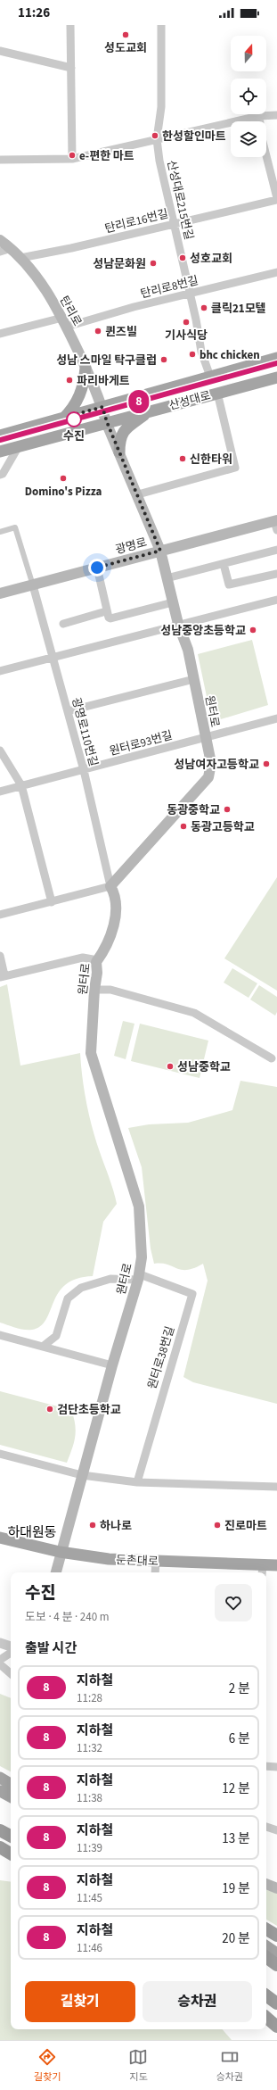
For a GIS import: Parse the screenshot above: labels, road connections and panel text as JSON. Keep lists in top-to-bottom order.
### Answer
{
  "streets": {
    "main road": [
      "탄리로",
      "산성대로",
      "광명로",
      "원터로",
      "둔촌대로"
    ],
    "street": [
      "산성대로215번길",
      "탄리로16번길",
      "탄리로8번길",
      "광명로110번길",
      "원터로93번길",
      "원터로38번길"
    ]
  },
  "crossings": [
    ["산성대로215번길", "탄리로16번길"],
    ["산성대로215번길", "탄리로8번길"],
    ["산성대로215번길", "산성대로"],
    ["탄리로16번길", "탄리로"],
    ["탄리로8번길", "탄리로"],
    ["탄리로", "산성대로"],
    ["탄리로", "원터로"],
    ["산성대로", "원터로"],
    ["광명로", "원터로"],
    ["광명로", "광명로110번길"],
    ["원터로", "광명로110번길"],
    ["원터로", "원터로93번길"],
    ["원터로", "원터로38번길"],
    ["원터로", "둔촌대로"],
    ["광명로110번길", "원터로93번길"]
  ],
  "districts": ["하대원동"],
  "places": [
    "성도교회",
    "한성할인마트",
    "e-편한 마트",
    "성호교회",
    "성남문화원",
    "클릭21모텔",
    "기사식당",
    "퀸즈빌",
    "bhc chicken",
    "성남 스마일 탁구클럽",
    "파리바게트",
    "수진",
    "신한타워",
    "Domino's Pizza",
    "성남중앙초등학교",
    "성남여자고등학교",
    "동광중학교",
    "동광고등학교",
    "성남중학교",
    "검단초등학교",
    "하나로",
    "진로마트"
  ],
  "lines": ["metro line 8"],
  "north": "top",
  "page": {
    "status": "11:26",
    "on_map": "8",
    "heading": [
      ["수진", "도보 · 4 분 · 240 m"],
      "출발 시간"
    ],
    "list": [
      {
        "mark": "8",
        "name": "지하철",
        "note": "11:28",
        "value": "2 분"
      },
      {
        "mark": "8",
        "name": "지하철",
        "note": "11:32",
        "value": "6 분"
      },
      {
        "mark": "8",
        "name": "지하철",
        "note": "11:38",
        "value": "12 분"
      },
      {
        "mark": "8",
        "name": "지하철",
        "note": "11:39",
        "value": "13 분"
      },
      {
        "mark": "8",
        "name": "지하철",
        "note": "11:45",
        "value": "19 분"
      },
      {
        "mark": "8",
        "name": "지하철",
        "note": "11:46",
        "value": "20 분"
      }
    ],
    "buttons": ["길찾기", "승차권"],
    "tabs": ["길찾기", "지도", "승차권"]
  }
}
